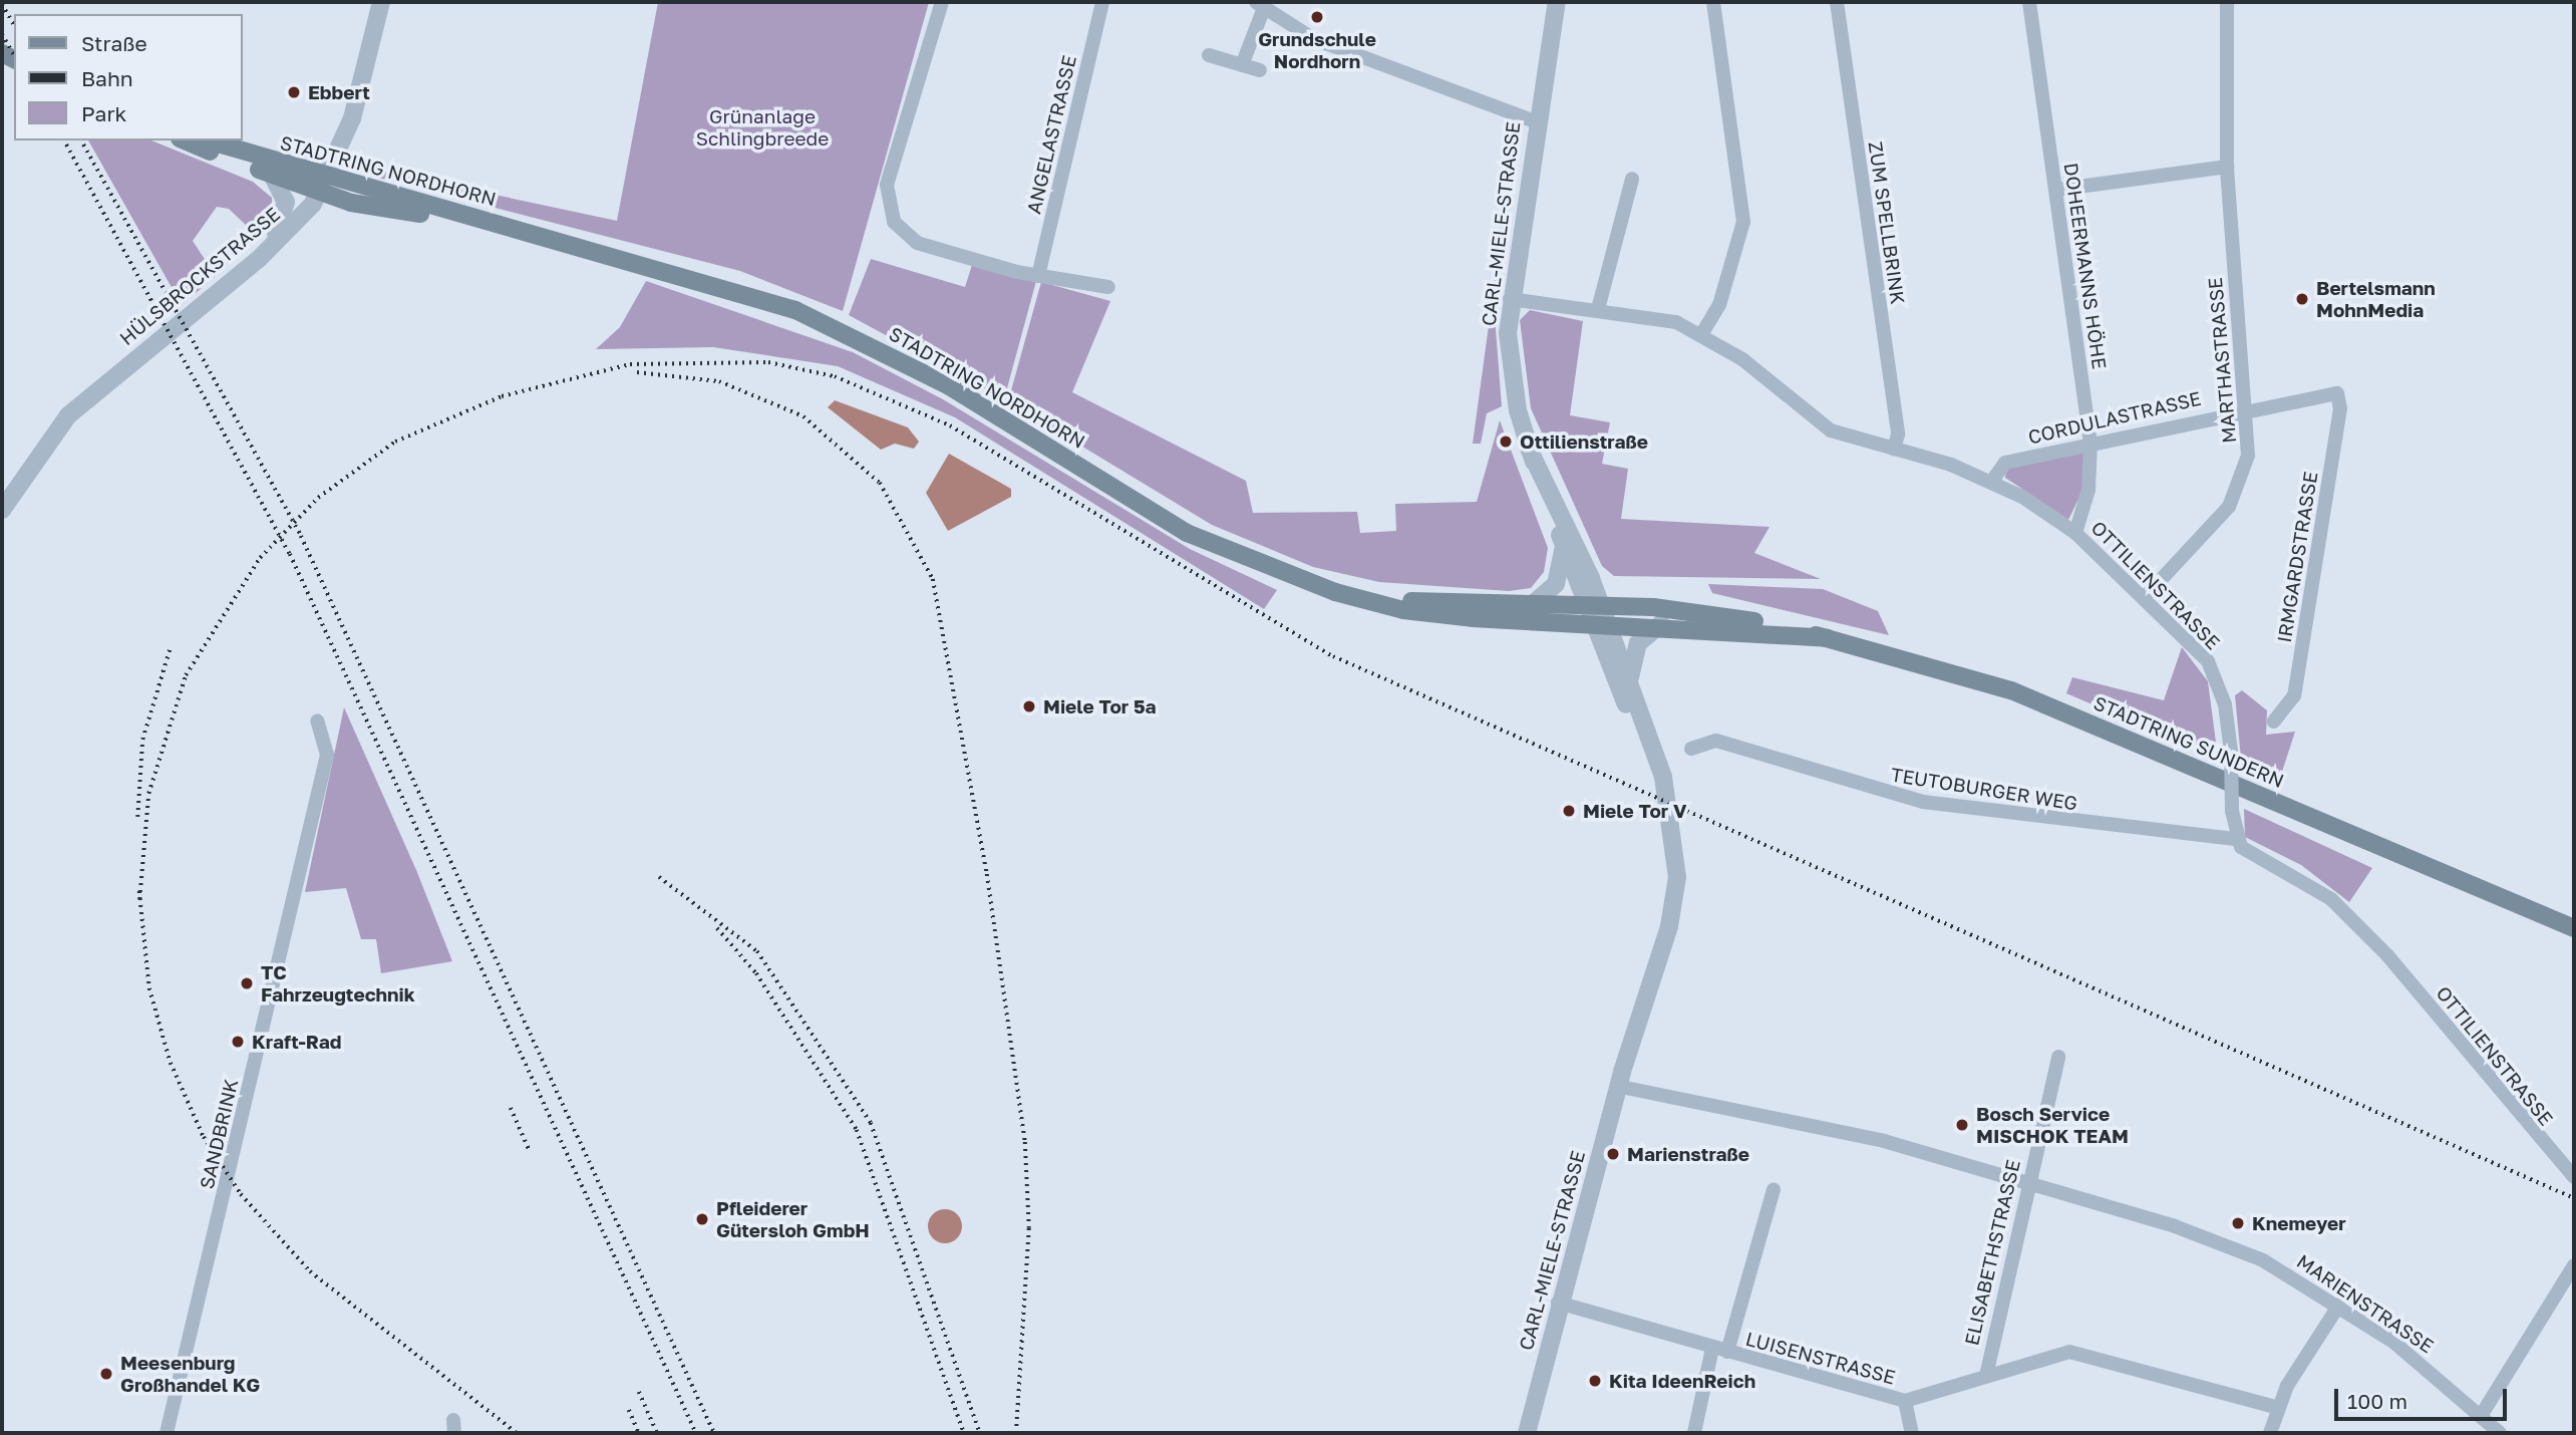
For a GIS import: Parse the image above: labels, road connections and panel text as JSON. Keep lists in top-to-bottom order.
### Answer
{
  "streets": {
    "main road": ["STADTRING NORDHORN", "STADTRING SUNDERN"],
    "street": [
      "ANGELASTRASSE",
      "ZUM SPELLBRINK",
      "CARL-MIELE-STRASSE",
      "DOHEERMANNS HÖHE",
      "HÜLSBROCKSTRASSE",
      "MARTHASTRASSE",
      "CORDULASTRASSE",
      "IRMGARDSTRASSE",
      "OTTILIENSTRASSE",
      "TEUTOBURGER WEG",
      "SANDBRINK",
      "ELISABETHSTRASSE",
      "MARIENSTRASSE",
      "LUISENSTRASSE"
    ]
  },
  "crossings": [
    ["STADTRING NORDHORN", "CARL-MIELE-STRASSE"],
    ["STADTRING NORDHORN", "HÜLSBROCKSTRASSE"],
    ["STADTRING NORDHORN", "STADTRING SUNDERN"],
    ["ZUM SPELLBRINK", "OTTILIENSTRASSE"],
    ["CARL-MIELE-STRASSE", "OTTILIENSTRASSE"],
    ["CARL-MIELE-STRASSE", "STADTRING SUNDERN"],
    ["CARL-MIELE-STRASSE", "MARIENSTRASSE"],
    ["CARL-MIELE-STRASSE", "LUISENSTRASSE"],
    ["DOHEERMANNS HÖHE", "CORDULASTRASSE"],
    ["DOHEERMANNS HÖHE", "OTTILIENSTRASSE"],
    ["MARTHASTRASSE", "CORDULASTRASSE"],
    ["MARTHASTRASSE", "OTTILIENSTRASSE"],
    ["CORDULASTRASSE", "IRMGARDSTRASSE"],
    ["CORDULASTRASSE", "OTTILIENSTRASSE"],
    ["OTTILIENSTRASSE", "TEUTOBURGER WEG"],
    ["ELISABETHSTRASSE", "MARIENSTRASSE"],
    ["ELISABETHSTRASSE", "LUISENSTRASSE"]
  ],
  "parks": ["Grünanlage Schlingbreede"],
  "places": [
    "Grundschule Nordhorn",
    "Ebbert",
    "Bertelsmann MohnMedia",
    "Ottilienstraße",
    "Miele Tor 5a",
    "Miele Tor V",
    "TC Fahrzeugtechnik",
    "Kraft-Rad",
    "Bosch Service MISCHOK TEAM",
    "Marienstraße",
    "Pfleiderer Gütersloh GmbH",
    "Knemeyer",
    "Meesenburg Großhandel KG",
    "Kita IdeenReich"
  ],
  "legend": ["Straße", "Bahn", "Park"],
  "scale_bar": "100 m"
}
